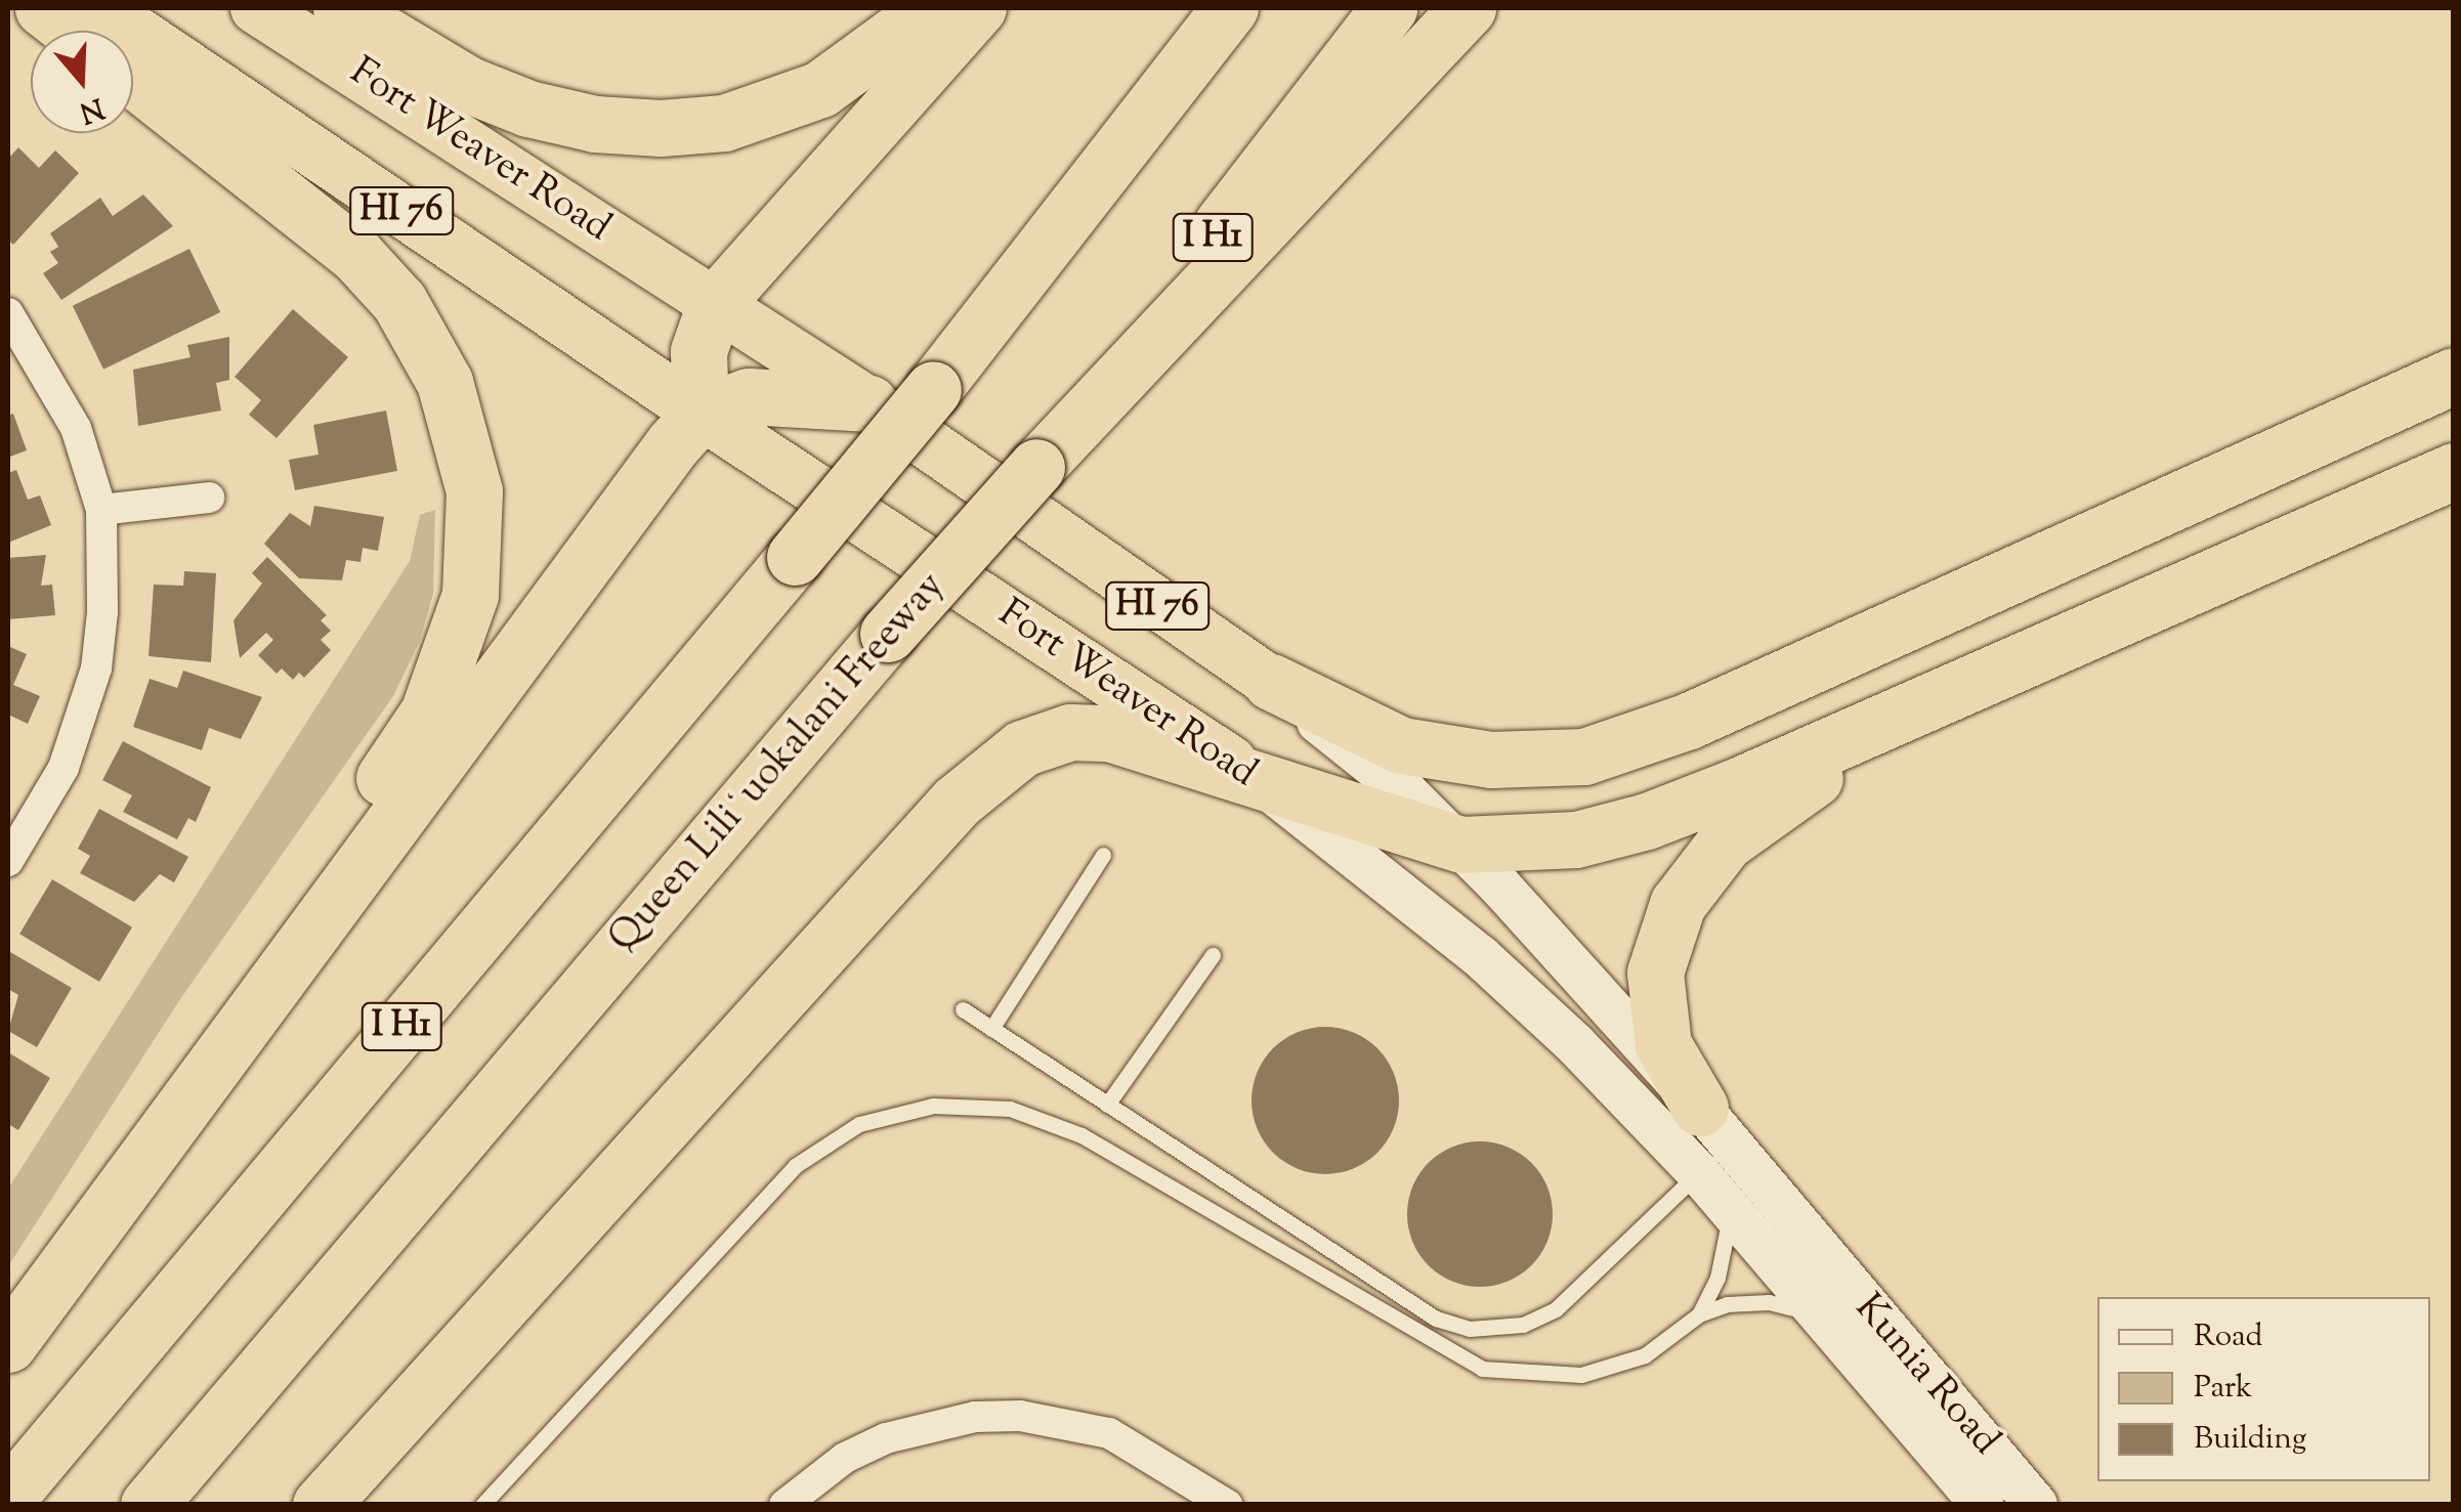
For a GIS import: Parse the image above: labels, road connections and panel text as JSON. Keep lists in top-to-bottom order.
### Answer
{
  "streets": {
    "highway": [
      "Fort Weaver Road",
      "HI 76",
      "I H1",
      "Queen Liliʻuokalani Freeway"
    ],
    "main road": ["Kunia Road"]
  },
  "crossings": [
    ["Fort Weaver Road", "Kunia Road"]
  ],
  "legend": ["Road", "Park", "Building"],
  "north": "bottom"
}
